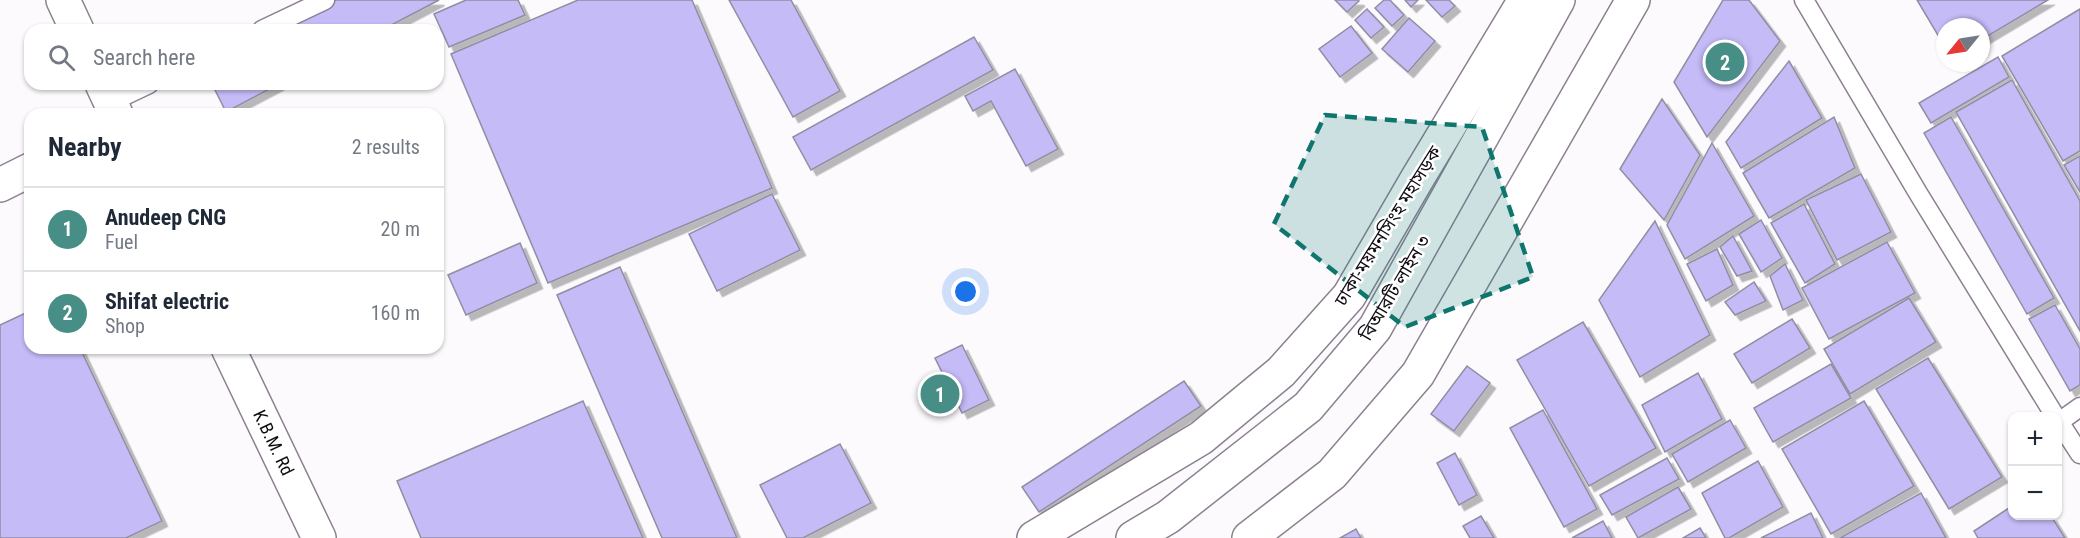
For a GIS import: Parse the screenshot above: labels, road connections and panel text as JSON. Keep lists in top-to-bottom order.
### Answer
{
  "streets": {
    "main road": ["ঢাকা-ময়মনসিংহ মহাসড়ক", "বিআরটি লাইন ৩", "K.B.M. Rd"]
  },
  "north": "bottom left",
  "page": {
    "search": "Search here",
    "pins": ["2", "1"],
    "heading": ["Nearby", "2 results"],
    "list": [
      {
        "mark": "1",
        "name": "Anudeep CNG",
        "note": "Fuel",
        "value": "20 m"
      },
      {
        "mark": "2",
        "name": "Shifat electric",
        "note": "Shop",
        "value": "160 m"
      }
    ],
    "map_buttons": ["+", "−"]
  }
}
